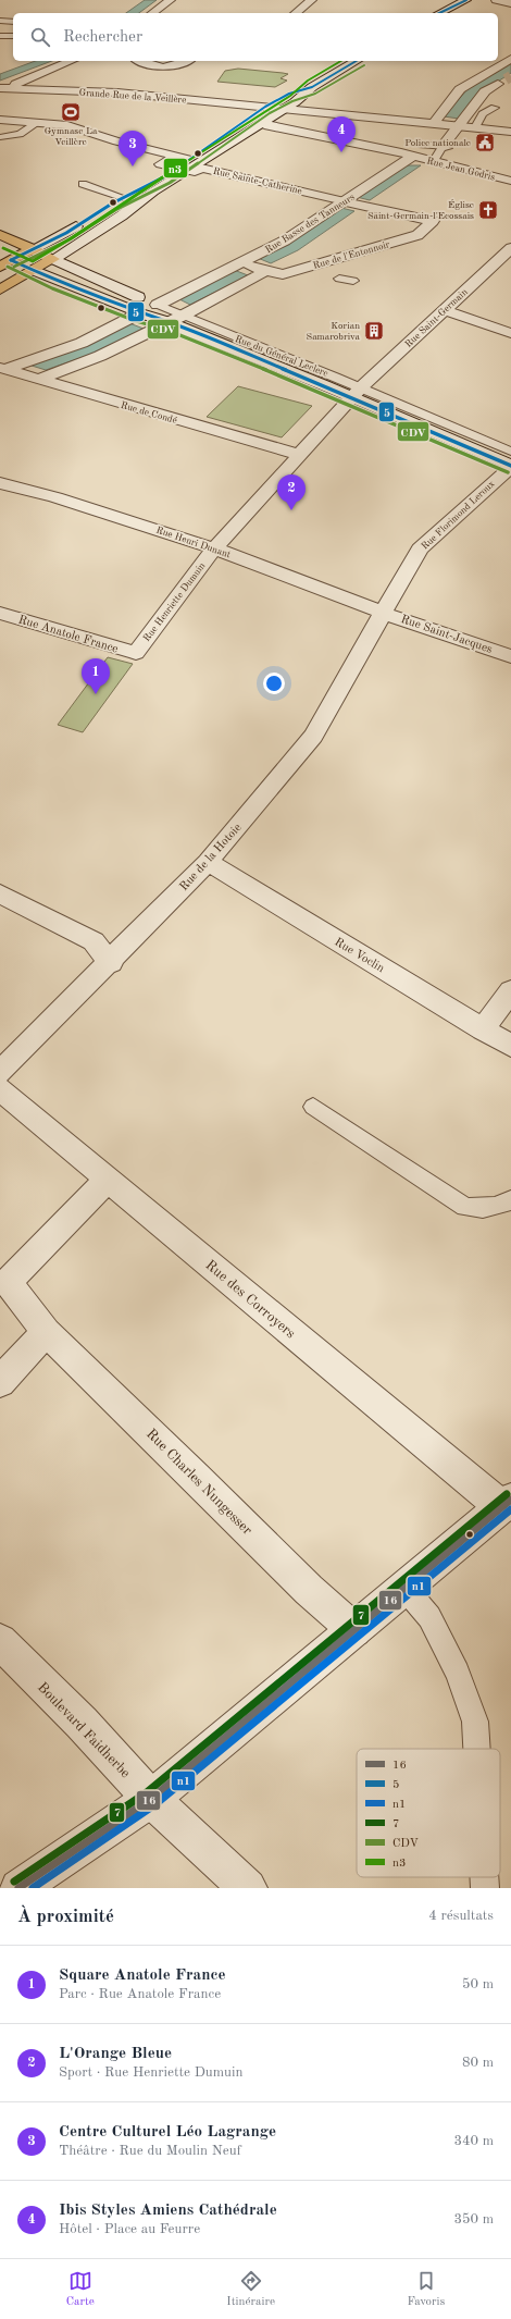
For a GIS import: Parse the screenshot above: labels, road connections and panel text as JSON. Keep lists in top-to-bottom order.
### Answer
{
  "streets": {
    "street": [
      "Grande Rue de la Veillère",
      "Rue Jean Godris",
      "Rue Sainte-Catherine",
      "Rue Basse des Tanneurs",
      "Rue de l'Entonnoir",
      "Rue Saint-Germain",
      "Rue du Général Leclerc",
      "Rue de Condé",
      "Rue Florimond Leroux",
      "Rue Henri Dunant",
      "Rue Henriette Dumuin",
      "Rue Anatole France",
      "Rue Saint-Jacques",
      "Rue de la Hotoie",
      "Rue Voclin",
      "Rue des Corroyers",
      "Rue Charles Nungesser",
      "Boulevard Faidherbe"
    ]
  },
  "crossings": [
    ["Grande Rue de la Veillère", "Rue Basse des Tanneurs"],
    ["Rue Jean Godris", "Rue Basse des Tanneurs"],
    ["Rue Sainte-Catherine", "Rue Basse des Tanneurs"],
    ["Rue Sainte-Catherine", "Rue de l'Entonnoir"],
    ["Rue Basse des Tanneurs", "Rue de l'Entonnoir"],
    ["Rue Basse des Tanneurs", "Rue du Général Leclerc"],
    ["Rue Basse des Tanneurs", "Rue de Condé"],
    ["Rue Saint-Germain", "Rue du Général Leclerc"],
    ["Rue Saint-Germain", "Rue Henriette Dumuin"],
    ["Rue du Général Leclerc", "Rue Florimond Leroux"],
    ["Rue du Général Leclerc", "Rue Henriette Dumuin"],
    ["Rue de Condé", "Rue Henriette Dumuin"],
    ["Rue Florimond Leroux", "Rue Henri Dunant"],
    ["Rue Florimond Leroux", "Rue Saint-Jacques"],
    ["Rue Florimond Leroux", "Rue de la Hotoie"],
    ["Rue Henri Dunant", "Rue Henriette Dumuin"],
    ["Rue Henri Dunant", "Rue Saint-Jacques"],
    ["Rue Henri Dunant", "Rue de la Hotoie"],
    ["Rue Henriette Dumuin", "Rue Anatole France"],
    ["Rue Saint-Jacques", "Rue de la Hotoie"],
    ["Rue de la Hotoie", "Rue Voclin"],
    ["Rue des Corroyers", "Rue Charles Nungesser"]
  ],
  "places": {
    "sports": ["Gymnase La Veillère"],
    "public building": ["Police nationale"],
    "church": ["Église Saint-Germain-l'Ecossais"],
    "building": ["Korian Samarobriva"]
  },
  "lines": [
    "transit line 5",
    "transit line n3",
    "transit line CDV",
    "transit line 7",
    "transit line 16",
    "transit line n1"
  ],
  "legend": [
    "16",
    "5",
    "n1",
    "7",
    "CDV",
    "n3"
  ],
  "page": {
    "search": "Rechercher",
    "pins": [
      "4",
      "3",
      "2",
      "1"
    ],
    "heading": ["À proximité", "4 résultats"],
    "list": [
      {
        "mark": "1",
        "name": "Square Anatole France",
        "note": "Parc · Rue Anatole France",
        "value": "50 m"
      },
      {
        "mark": "2",
        "name": "L'Orange Bleue",
        "note": "Sport · Rue Henriette Dumuin",
        "value": "80 m"
      },
      {
        "mark": "3",
        "name": "Centre Culturel Léo Lagrange",
        "note": "Théâtre · Rue du Moulin Neuf",
        "value": "340 m"
      },
      {
        "mark": "4",
        "name": "Ibis Styles Amiens Cathédrale",
        "note": "Hôtel · Place au Feurre",
        "value": "350 m"
      }
    ],
    "nav": ["Carte", "Itinéraire", "Favoris"]
  }
}
